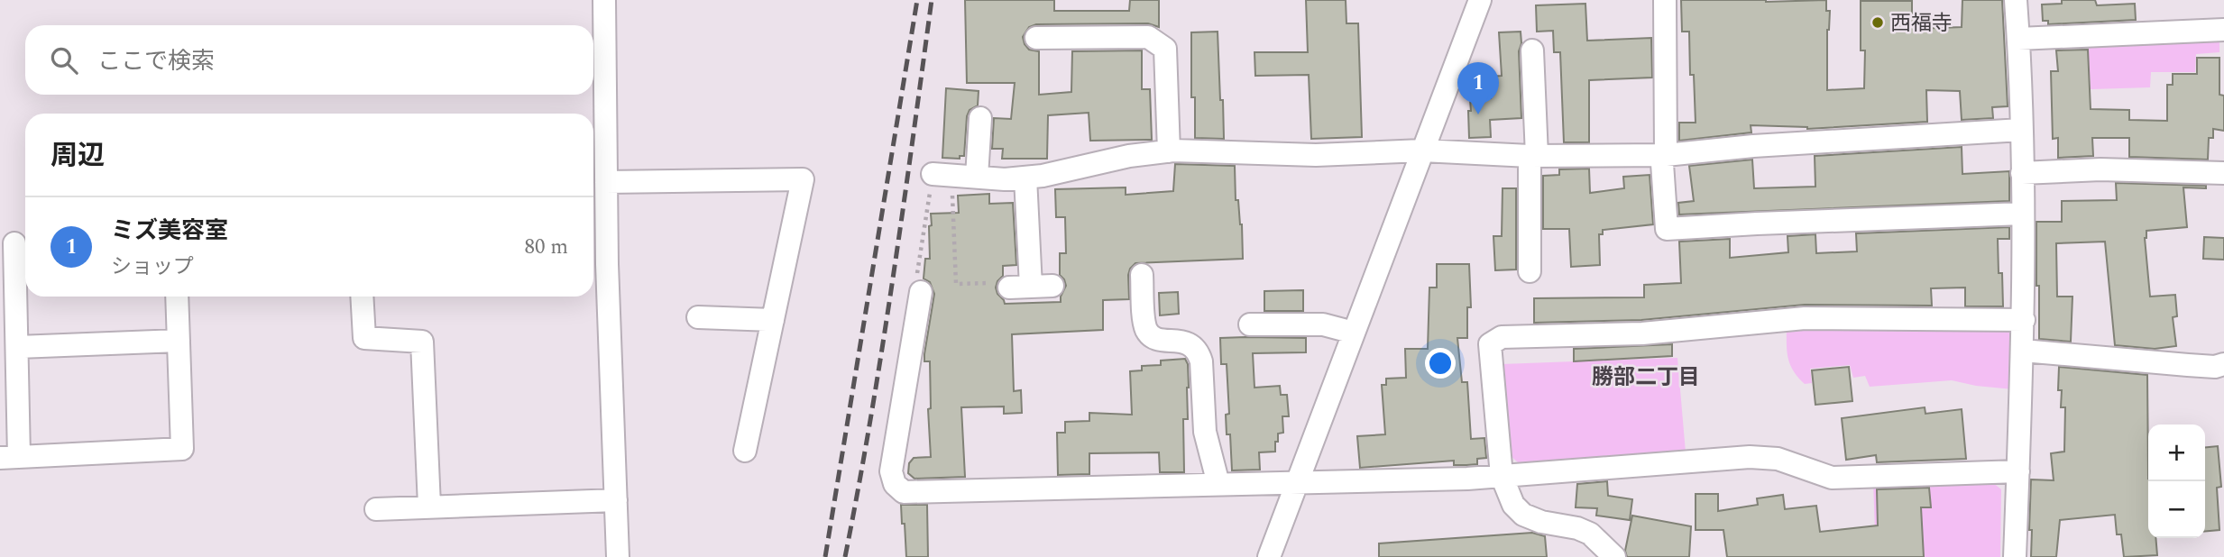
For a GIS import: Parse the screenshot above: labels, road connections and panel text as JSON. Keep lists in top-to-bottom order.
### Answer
{
  "districts": ["勝部二丁目"],
  "places": ["西福寺"],
  "page": {
    "search": "ここで検索",
    "pins": "1",
    "heading": "周辺",
    "list": [
      {
        "mark": "1",
        "name": "ミズ美容室",
        "note": "ショップ",
        "value": "80 m"
      }
    ],
    "map_buttons": ["+", "−"]
  }
}
